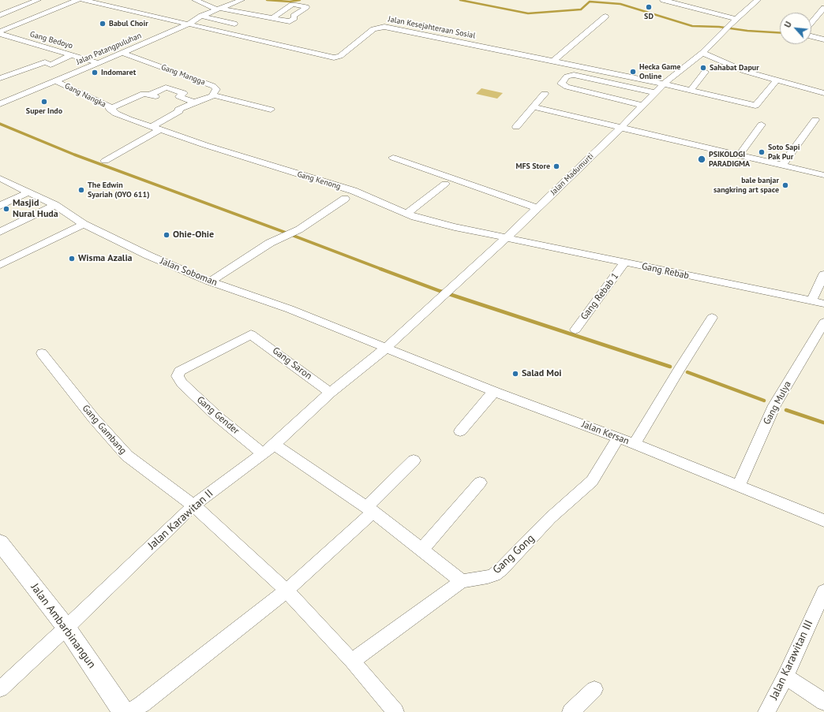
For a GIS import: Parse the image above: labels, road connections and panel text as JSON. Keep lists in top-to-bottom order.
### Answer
{
  "streets": {
    "main road": ["Jalan Ambarbinangun"],
    "street": [
      "Jalan Kesejahteraan Sosial",
      "Gang Bedoyo",
      "Jalan Patangpuluhan",
      "Gang Mangga",
      "Gang Nangka",
      "Jalan Madumurti",
      "Gang Kenong",
      "Gang Rebab",
      "Jalan Soboman",
      "Gang Rebab 1",
      "Gang Saron",
      "Gang Mulya",
      "Gang Gender",
      "Gang Gambang",
      "Jalan Kersan",
      "Jalan Karawitan II",
      "Gang Gong",
      "Jalan Karawitan III"
    ]
  },
  "crossings": [
    ["Jalan Kesejahteraan Sosial", "Jalan Patangpuluhan"],
    ["Jalan Kesejahteraan Sosial", "Jalan Madumurti"],
    ["Gang Bedoyo", "Jalan Patangpuluhan"],
    ["Jalan Patangpuluhan", "Gang Mangga"],
    ["Jalan Patangpuluhan", "Gang Nangka"],
    ["Gang Nangka", "Gang Kenong"],
    ["Jalan Madumurti", "Gang Kenong"],
    ["Jalan Madumurti", "Gang Rebab"],
    ["Jalan Madumurti", "Jalan Soboman"],
    ["Jalan Madumurti", "Jalan Kersan"],
    ["Jalan Madumurti", "Jalan Karawitan II"],
    ["Gang Kenong", "Gang Rebab"],
    ["Gang Rebab", "Gang Rebab 1"],
    ["Jalan Soboman", "Jalan Kersan"],
    ["Jalan Soboman", "Jalan Karawitan II"],
    ["Gang Saron", "Gang Gender"],
    ["Gang Saron", "Jalan Karawitan II"],
    ["Gang Mulya", "Jalan Kersan"],
    ["Gang Gender", "Jalan Karawitan II"],
    ["Gang Gambang", "Jalan Karawitan II"],
    ["Gang Gambang", "Gang Gong"],
    ["Jalan Kersan", "Jalan Karawitan II"],
    ["Jalan Kersan", "Gang Gong"],
    ["Jalan Karawitan II", "Jalan Ambarbinangun"]
  ],
  "places": [
    "SD",
    "Babul Choir",
    "Sahabat Dapur",
    "Hecka Game Online",
    "Indomaret",
    "Super Indo",
    "Soto Sapi Pak Pur",
    "PSIKOLOGI PARADIGMA",
    "MFS Store",
    "bale banjar sangkring art space",
    "The Edwin Syariah (OYO 611)",
    "Masjid Nural Huda",
    "Ohie-Ohie",
    "Wisma Azalia",
    "Salad Moi"
  ],
  "north": "top left"
}
